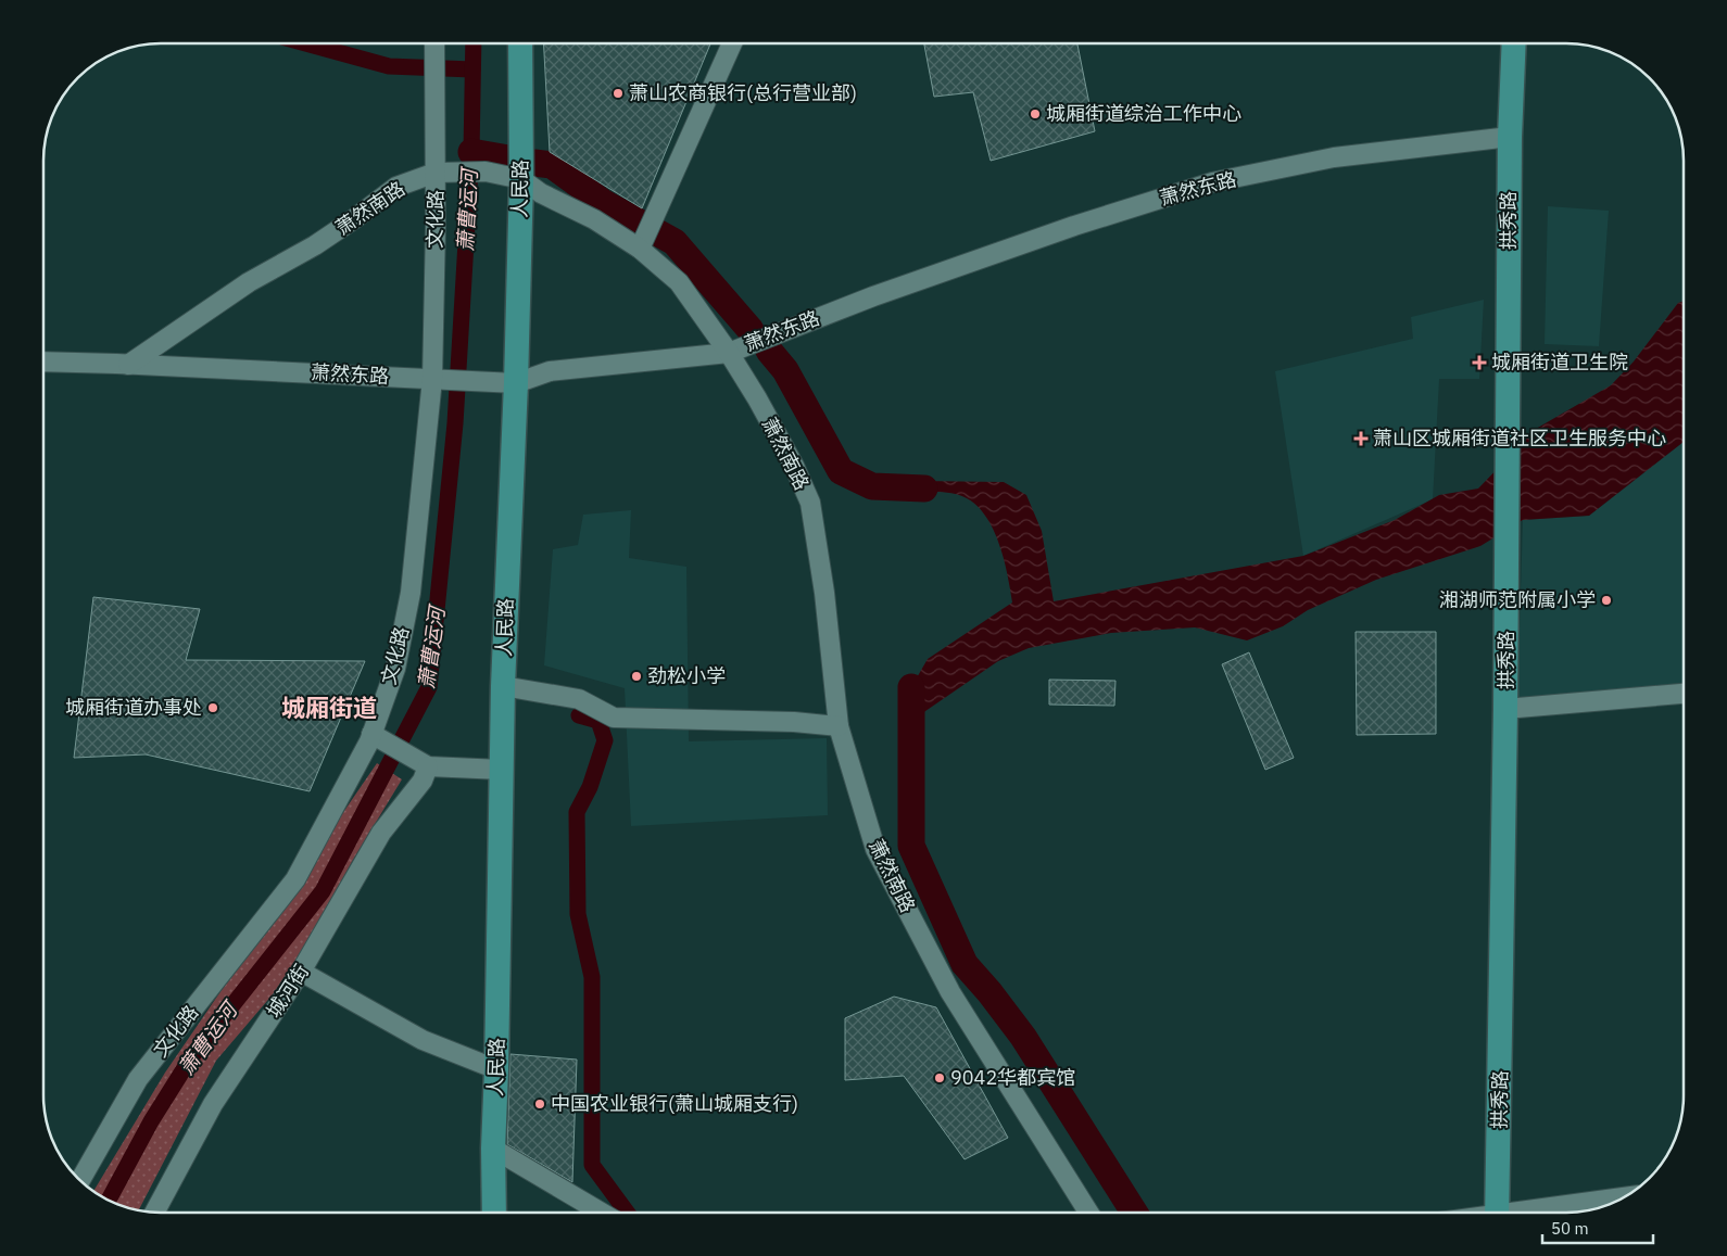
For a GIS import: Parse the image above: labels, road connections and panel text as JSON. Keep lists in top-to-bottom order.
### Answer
{
  "streets": {
    "main road": ["人民路", "拱秀路"],
    "street": [
      "萧然东路",
      "萧然南路",
      "文化路",
      "城河街"
    ]
  },
  "crossings": [
    ["人民路", "萧然东路"],
    ["人民路", "萧然南路"],
    ["萧然东路", "萧然南路"],
    ["萧然东路", "文化路"],
    ["萧然东路", "拱秀路"],
    ["萧然南路", "文化路"]
  ],
  "districts": ["城厢街道"],
  "water": ["萧曹运河"],
  "places": {
    "other": [
      "萧山农商银行(总行营业部)",
      "城厢街道综治工作中心",
      "湘湖师范附属小学",
      "劲松小学",
      "城厢街道办事处",
      "9042华都宾馆",
      "中国农业银行(萧山城厢支行)"
    ],
    "health": ["城厢街道卫生院", "萧山区城厢街道社区卫生服务中心"]
  },
  "scale_bar": "50 m"
}
